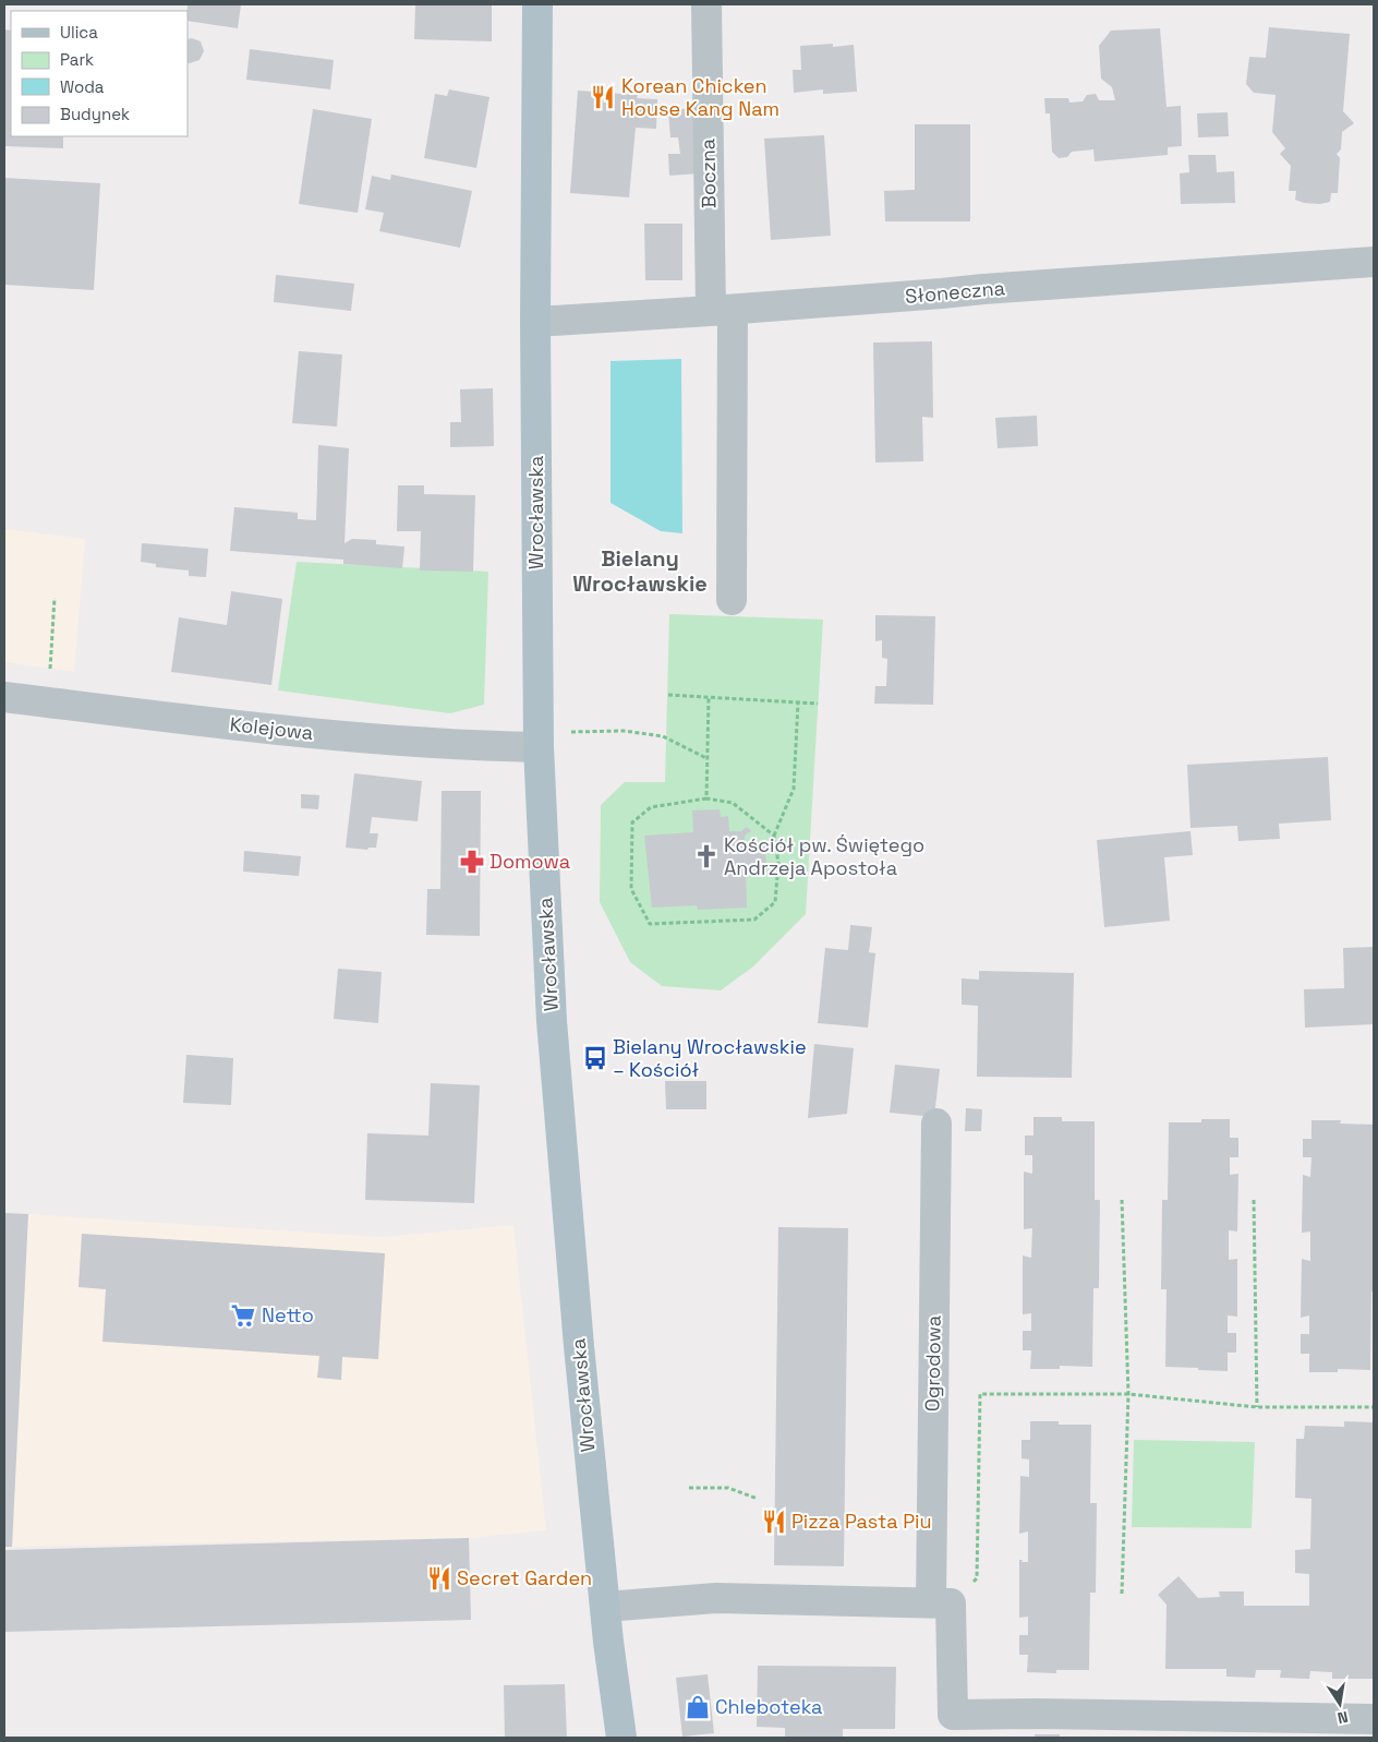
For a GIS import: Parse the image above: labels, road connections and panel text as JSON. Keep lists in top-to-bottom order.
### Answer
{
  "streets": {
    "main road": ["Wrocławska"],
    "street": [
      "Boczna",
      "Słoneczna",
      "Kolejowa",
      "Ogrodowa"
    ]
  },
  "crossings": [
    ["Boczna", "Słoneczna"],
    ["Słoneczna", "Wrocławska"],
    ["Wrocławska", "Kolejowa"]
  ],
  "districts": ["Bielany Wrocławskie"],
  "places": {
    "restaurant": ["Korean Chicken House Kang Nam", "Pizza Pasta Piu", "Secret Garden"],
    "church": ["Kościół pw. Świętego Andrzeja Apostoła"],
    "pharmacy": ["Domowa"],
    "bus stop": ["Bielany Wrocławskie – Kościół"],
    "supermarket": ["Netto"],
    "shop": ["Chleboteka"]
  },
  "legend": [
    "Ulica",
    "Park",
    "Woda",
    "Budynek"
  ],
  "north": "bottom"
}
